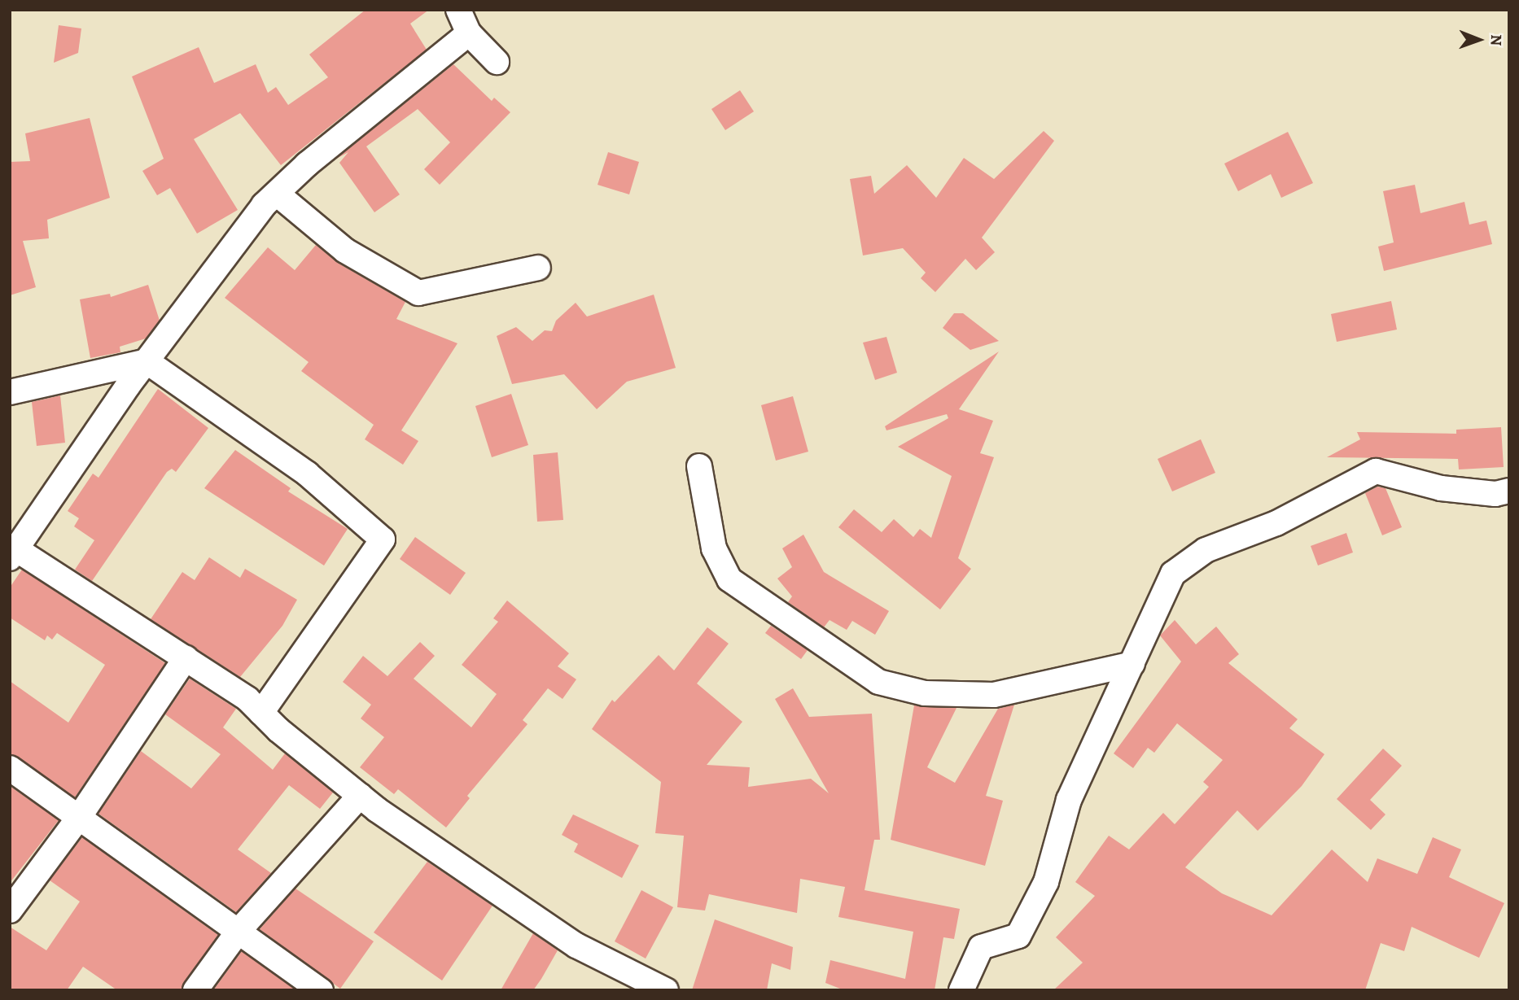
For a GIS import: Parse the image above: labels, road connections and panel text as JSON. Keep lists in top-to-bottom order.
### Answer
{
  "north": "right"
}
